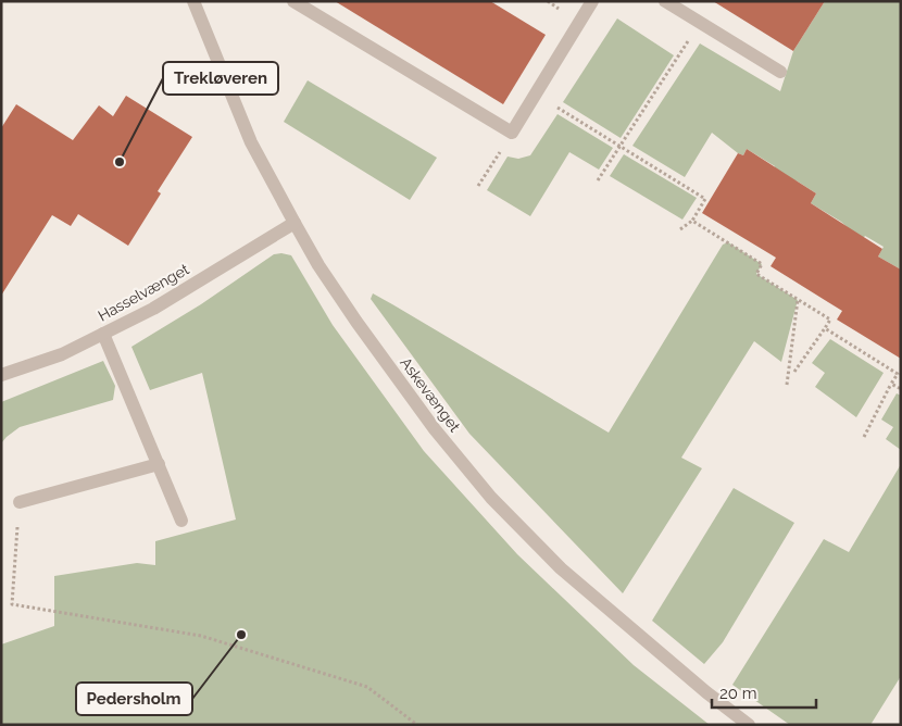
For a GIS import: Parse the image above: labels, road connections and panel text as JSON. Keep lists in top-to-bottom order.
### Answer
{
  "streets": {
    "street": ["Hasselvænget", "Askevænget"]
  },
  "crossings": [
    ["Hasselvænget", "Askevænget"]
  ],
  "places": ["Trekløveren", "Pedersholm"],
  "scale_bar": "20 m"
}
